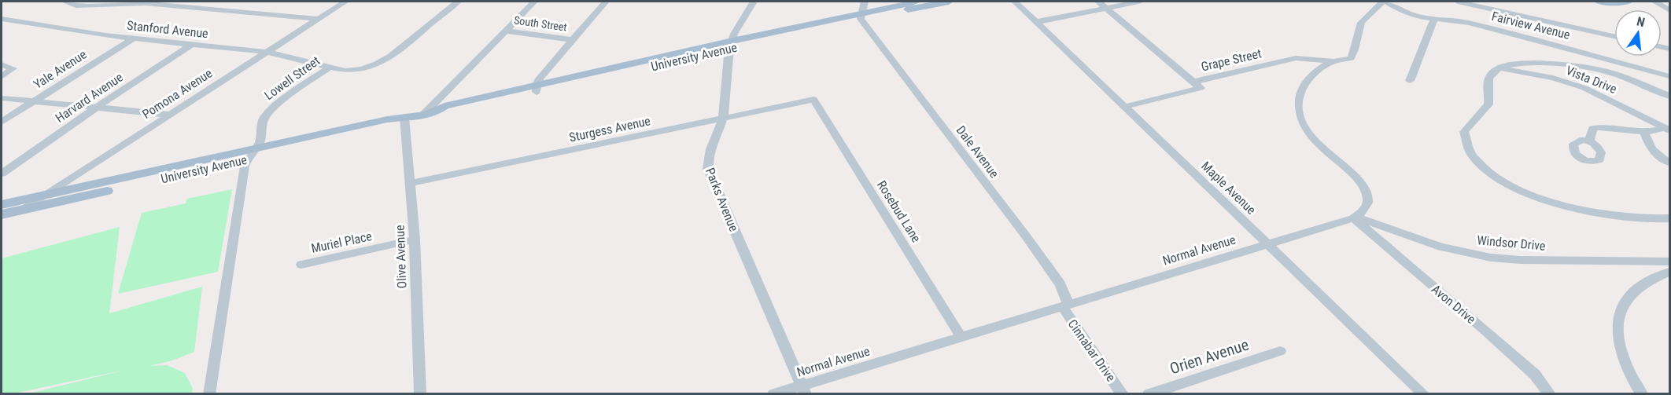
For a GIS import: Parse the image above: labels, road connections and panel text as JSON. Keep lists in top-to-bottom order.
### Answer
{
  "streets": {
    "main road": ["University Avenue"],
    "street": [
      "South Street",
      "Fairview Avenue",
      "Stanford Avenue",
      "Grape Street",
      "Yale Avenue",
      "Lowell Street",
      "Vista Drive",
      "Pomona Avenue",
      "Harvard Avenue",
      "Sturgess Avenue",
      "Dale Avenue",
      "Maple Avenue",
      "Parks Avenue",
      "Rosebud Lane",
      "Muriel Place",
      "Windsor Drive",
      "Normal Avenue",
      "Olive Avenue",
      "Avon Drive",
      "Cinnabar Drive",
      "Orien Avenue"
    ]
  },
  "crossings": [
    ["Stanford Avenue", "Yale Avenue"],
    ["Stanford Avenue", "Lowell Street"],
    ["Stanford Avenue", "Pomona Avenue"],
    ["Stanford Avenue", "Harvard Avenue"],
    ["University Avenue", "Lowell Street"],
    ["University Avenue", "Pomona Avenue"],
    ["University Avenue", "Dale Avenue"],
    ["University Avenue", "Parks Avenue"],
    ["University Avenue", "Olive Avenue"],
    ["Grape Street", "Maple Avenue"],
    ["Sturgess Avenue", "Parks Avenue"],
    ["Sturgess Avenue", "Rosebud Lane"],
    ["Sturgess Avenue", "Olive Avenue"],
    ["Dale Avenue", "Normal Avenue"],
    ["Dale Avenue", "Cinnabar Drive"],
    ["Maple Avenue", "Normal Avenue"],
    ["Parks Avenue", "Normal Avenue"],
    ["Rosebud Lane", "Normal Avenue"],
    ["Muriel Place", "Olive Avenue"],
    ["Windsor Drive", "Normal Avenue"],
    ["Windsor Drive", "Avon Drive"],
    ["Normal Avenue", "Avon Drive"],
    ["Normal Avenue", "Cinnabar Drive"]
  ],
  "north": "top"
}
